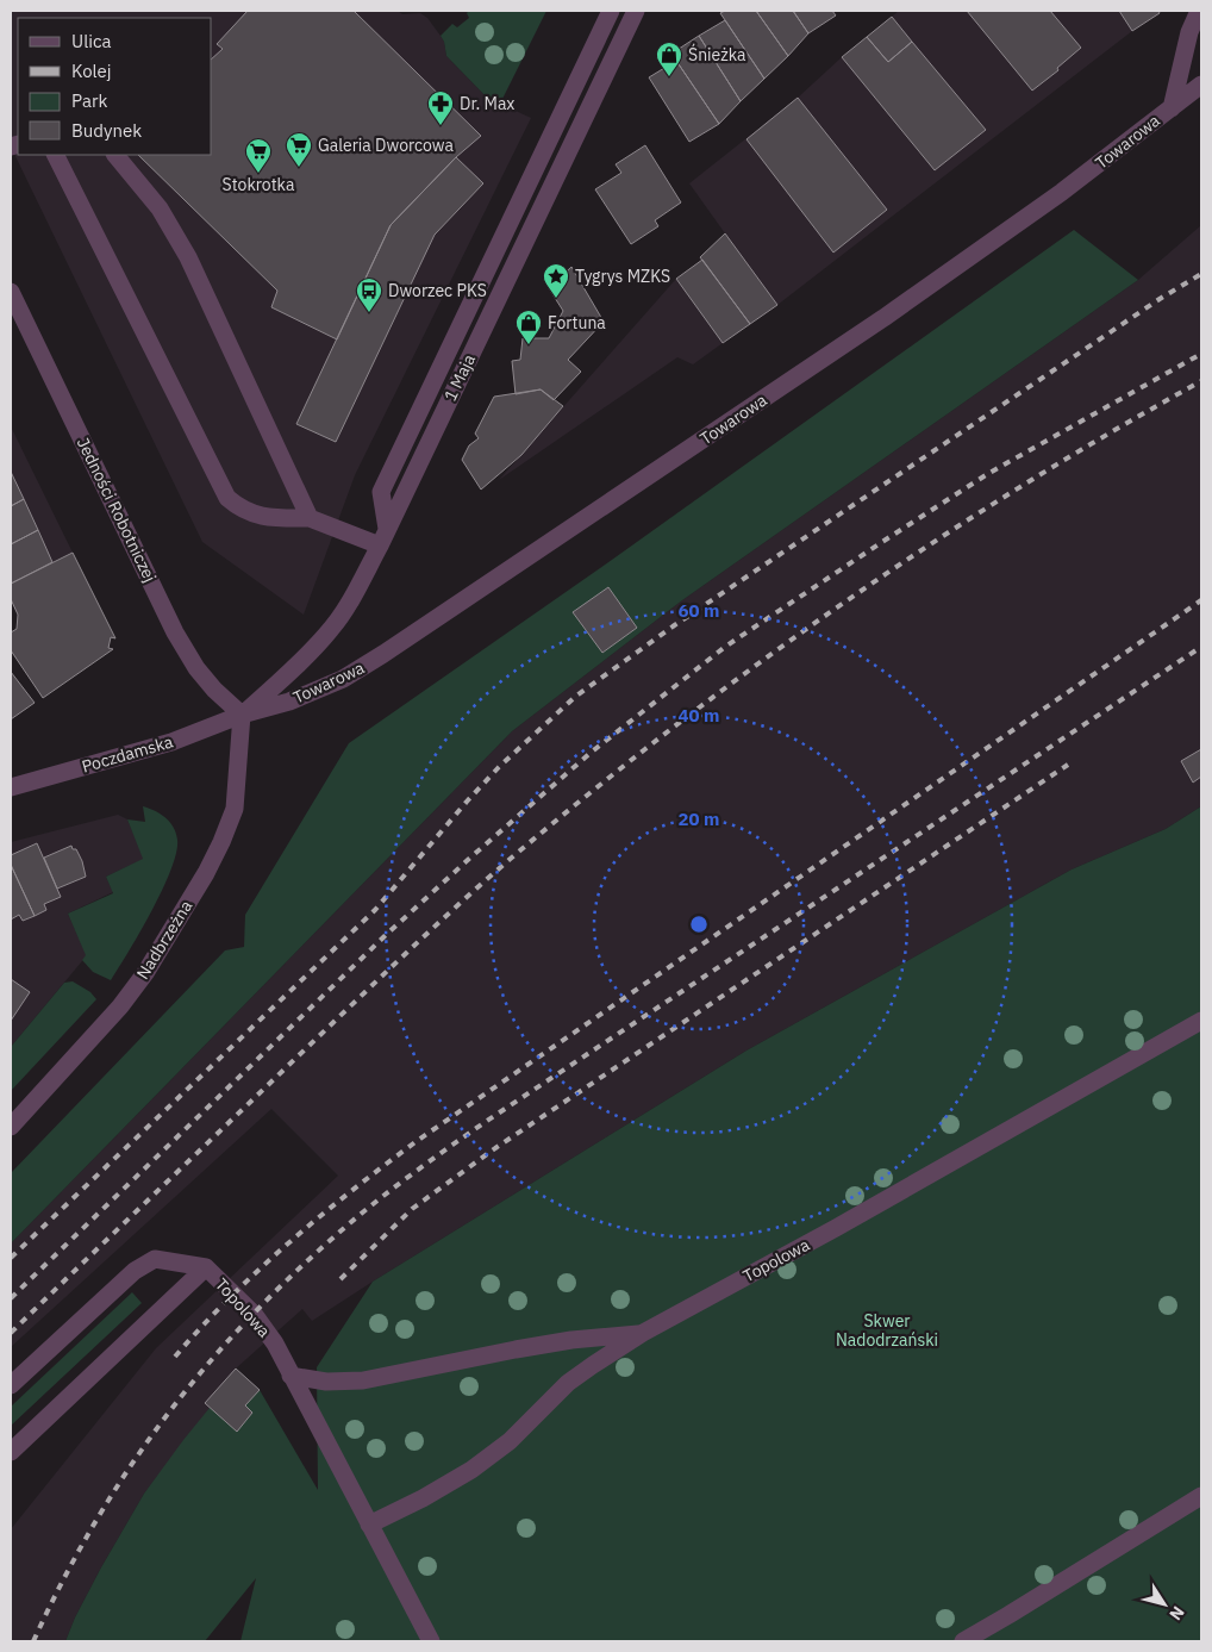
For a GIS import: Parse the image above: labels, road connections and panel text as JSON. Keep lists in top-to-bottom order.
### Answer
{
  "streets": {
    "street": [
      "Towarowa",
      "1 Maja",
      "Jedności Robotniczej",
      "Poczdamska",
      "Nadbrzeżna",
      "Topolowa"
    ]
  },
  "crossings": [
    ["Towarowa", "1 Maja"],
    ["Towarowa", "Jedności Robotniczej"],
    ["Towarowa", "Poczdamska"],
    ["Towarowa", "Nadbrzeżna"],
    ["1 Maja", "Jedności Robotniczej"],
    ["1 Maja", "Poczdamska"],
    ["1 Maja", "Nadbrzeżna"],
    ["Jedności Robotniczej", "Poczdamska"],
    ["Jedności Robotniczej", "Nadbrzeżna"],
    ["Poczdamska", "Nadbrzeżna"]
  ],
  "parks": ["Skwer Nadodrzański"],
  "places": {
    "shop": ["Śnieżka", "Fortuna"],
    "pharmacy": ["Dr. Max"],
    "supermarket": ["Galeria Dworcowa", "Stokrotka"],
    "place": ["Tygrys MZKS"],
    "bus stop": ["Dworzec PKS"]
  },
  "legend": [
    "Ulica",
    "Kolej",
    "Park",
    "Budynek"
  ],
  "north": "bottom right",
  "rings": ["60 m", "40 m", "20 m"]
}
